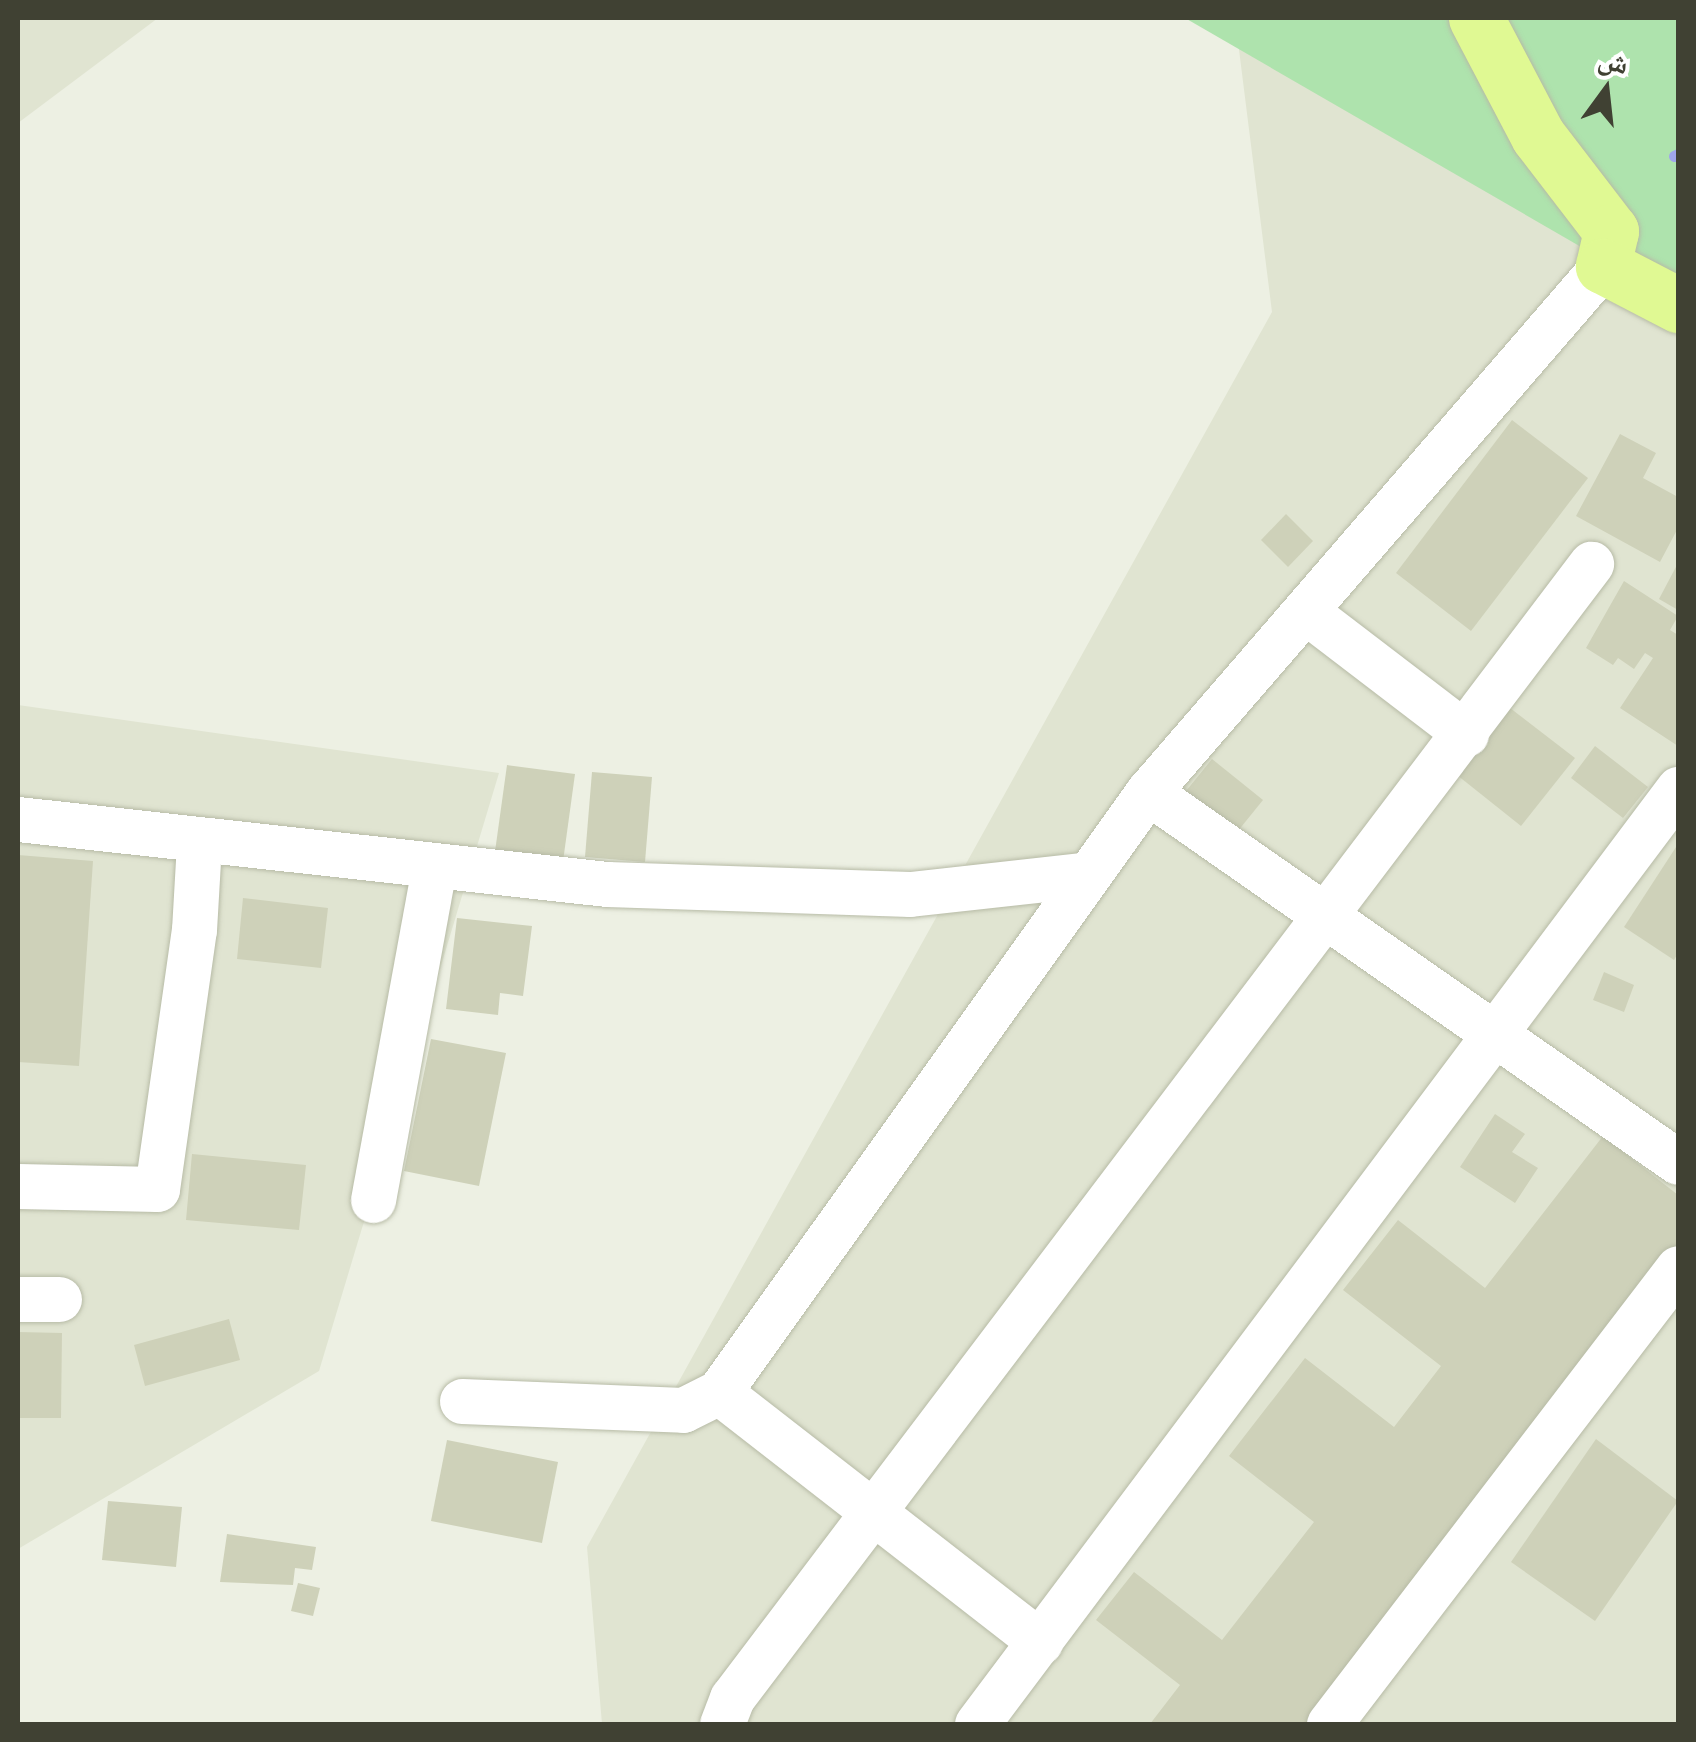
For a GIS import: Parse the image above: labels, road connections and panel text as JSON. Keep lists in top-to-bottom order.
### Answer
{
  "north": "top"
}
